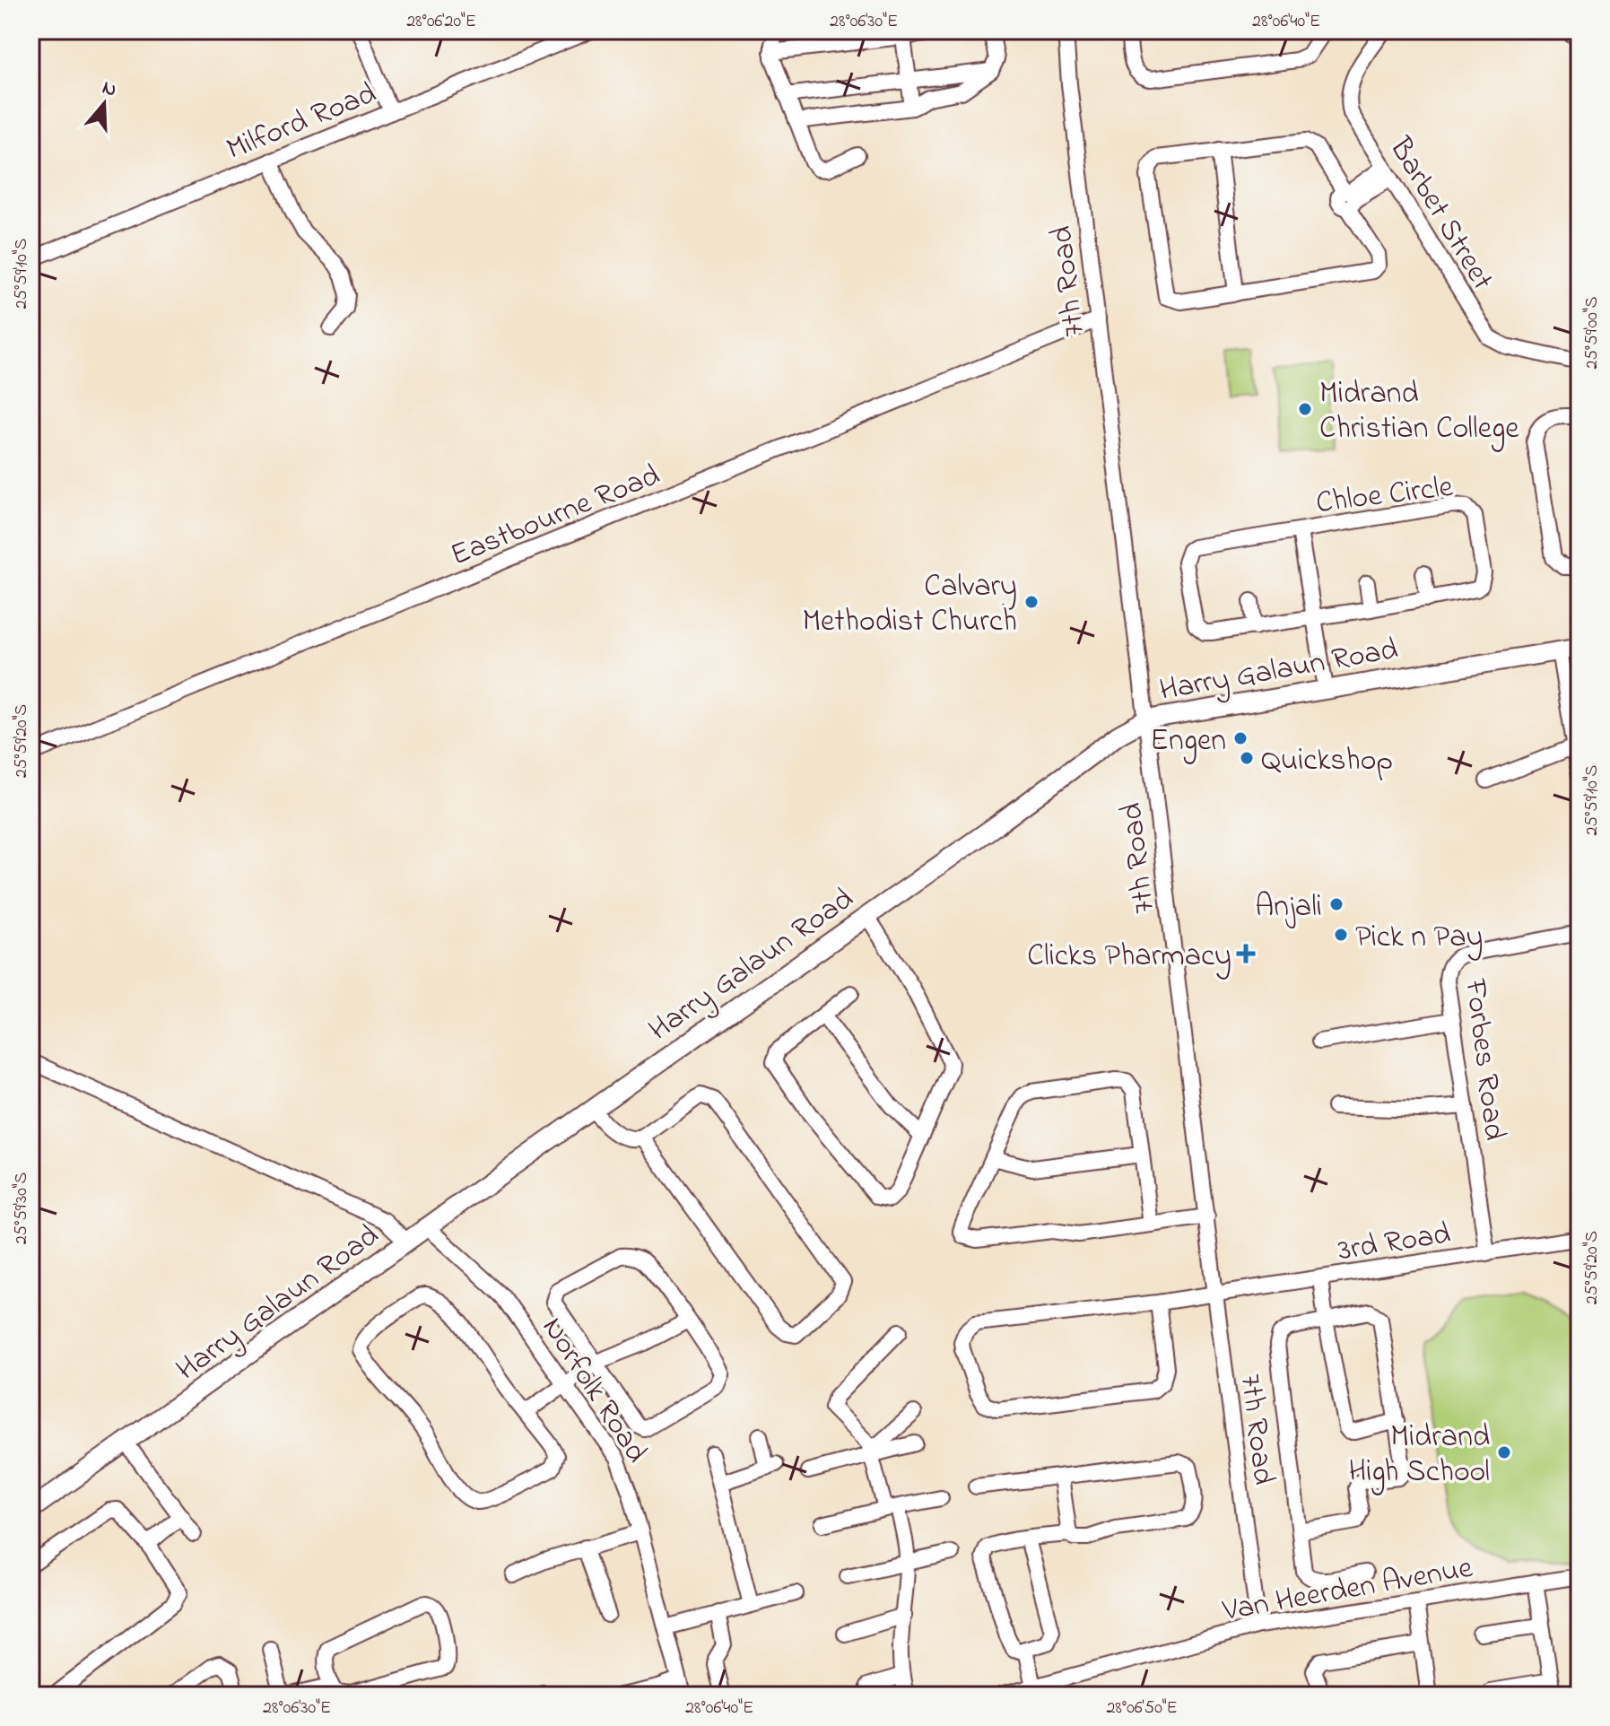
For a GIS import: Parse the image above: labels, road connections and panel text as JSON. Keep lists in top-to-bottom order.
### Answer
{
  "streets": {
    "main road": ["Harry Galaun Road"],
    "street": [
      "Milford Road",
      "Barbet Street",
      "7th Road",
      "Chloe Circle",
      "Eastbourne Road",
      "Forbes Road",
      "3rd Road",
      "Norfolk Road",
      "Van Heerden Avenue"
    ]
  },
  "crossings": [
    ["7th Road", "Eastbourne Road"],
    ["7th Road", "Harry Galaun Road"],
    ["7th Road", "3rd Road"],
    ["7th Road", "Van Heerden Avenue"],
    ["Harry Galaun Road", "Norfolk Road"],
    ["Forbes Road", "3rd Road"]
  ],
  "places": {
    "other": [
      "Midrand Christian College",
      "Calvary Methodist Church",
      "Engen",
      "Quickshop",
      "Anjali",
      "Pick n Pay",
      "Midrand High School"
    ],
    "health": ["Clicks Pharmacy"]
  },
  "north": "top",
  "coordinates": [
    "28°06'20\"E",
    "28°06'30\"E",
    "28°06'40\"E",
    "25°59'10\"S",
    "25°59'00\"S",
    "25°59'20\"S",
    "25°59'30\"S",
    "28°06'50\"E"
  ]
}
